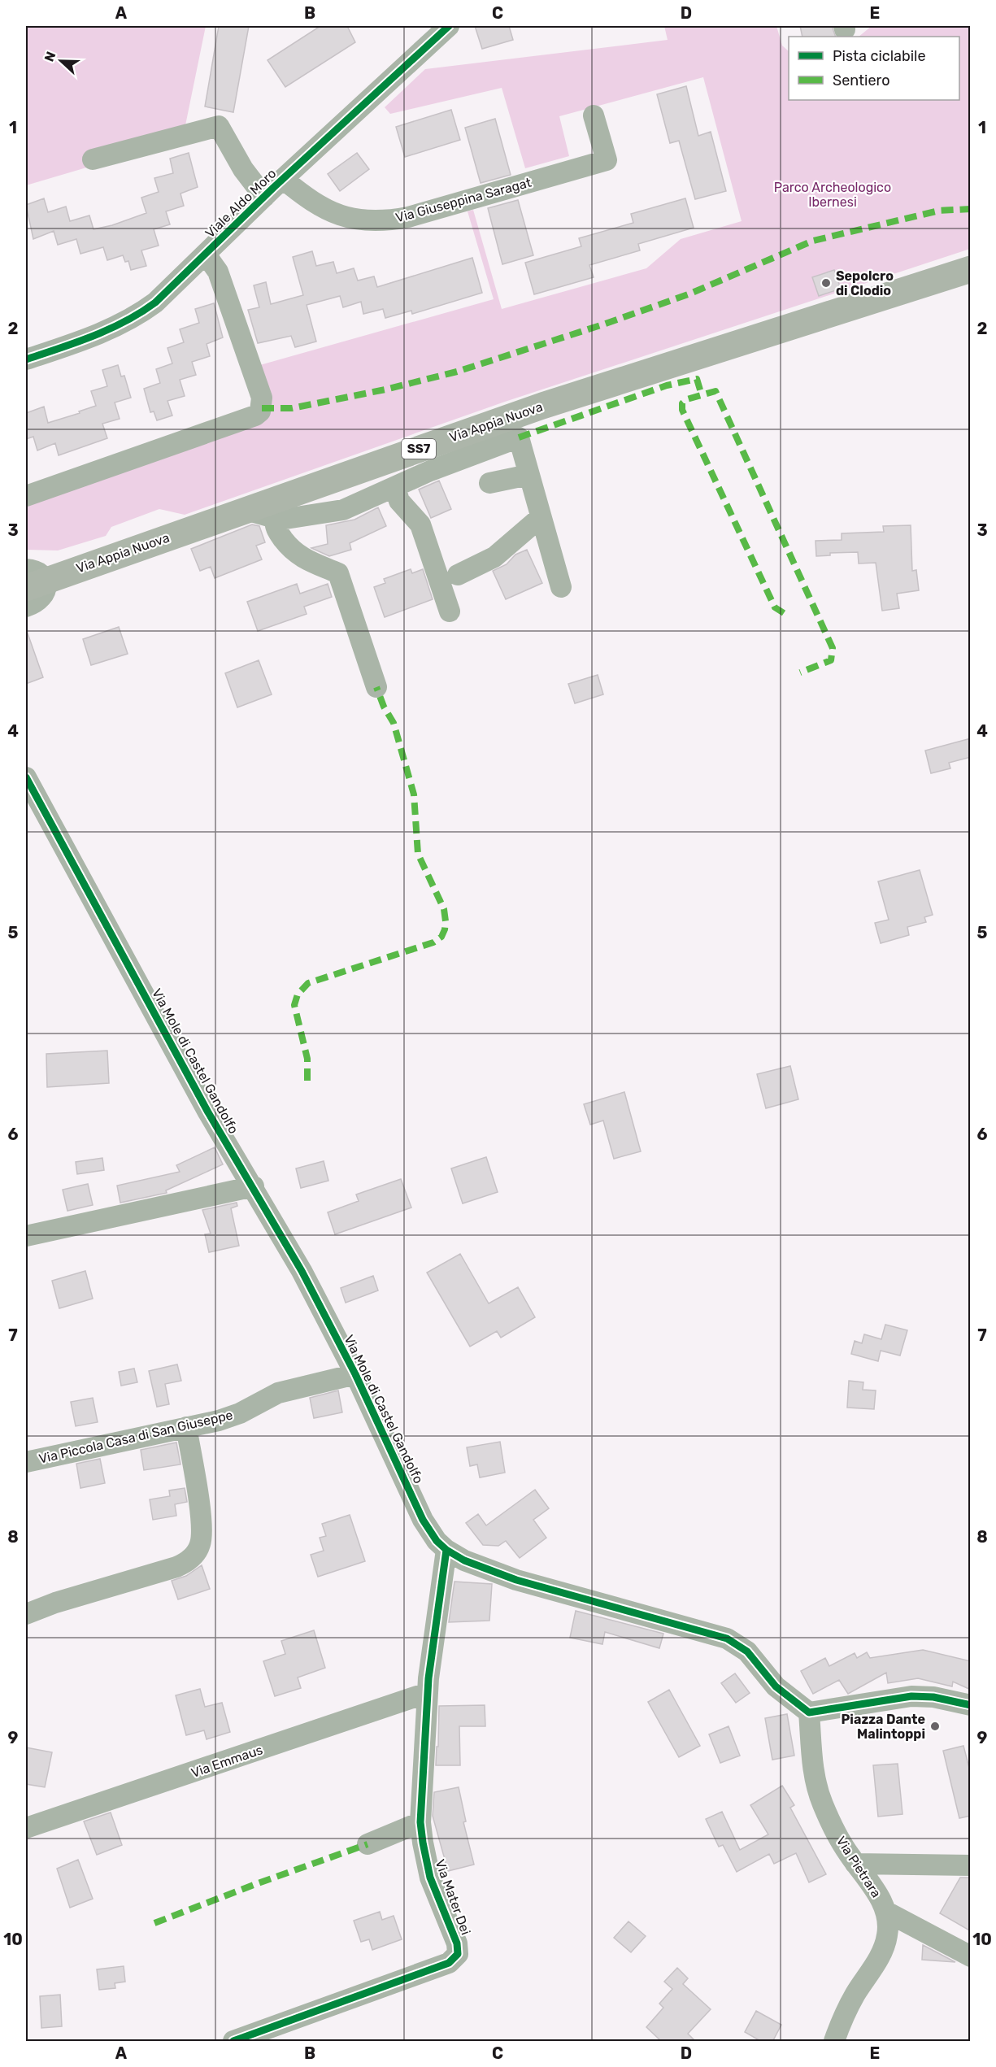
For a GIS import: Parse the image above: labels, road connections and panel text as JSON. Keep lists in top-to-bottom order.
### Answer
{
  "streets": {
    "main road": ["Via Appia Nuova", "SS7"],
    "street": [
      "Via Giuseppina Saragat",
      "Viale Aldo Moro",
      "Via Mole di Castel Gandolfo",
      "Via Piccola Casa di San Giuseppe",
      "Via Emmaus",
      "Via Pietrara",
      "Via Mater Dei"
    ]
  },
  "crossings": [
    ["Via Giuseppina Saragat", "Viale Aldo Moro"],
    ["Via Mole di Castel Gandolfo", "Via Piccola Casa di San Giuseppe"],
    ["Via Mole di Castel Gandolfo", "Via Pietrara"],
    ["Via Mole di Castel Gandolfo", "Via Mater Dei"],
    ["Via Emmaus", "Via Mater Dei"]
  ],
  "parks": ["Parco Archeologico Ibernesi"],
  "places": ["Sepolcro di Clodio", "Piazza Dante Malintoppi"],
  "legend": ["Pista ciclabile", "Sentiero"],
  "north": "left",
  "grid": {
    "columns": [
      "A",
      "B",
      "C",
      "D",
      "E"
    ],
    "rows": [
      "1",
      "2",
      "3",
      "4",
      "5",
      "6",
      "7",
      "8",
      "9",
      "10"
    ]
  }
}
